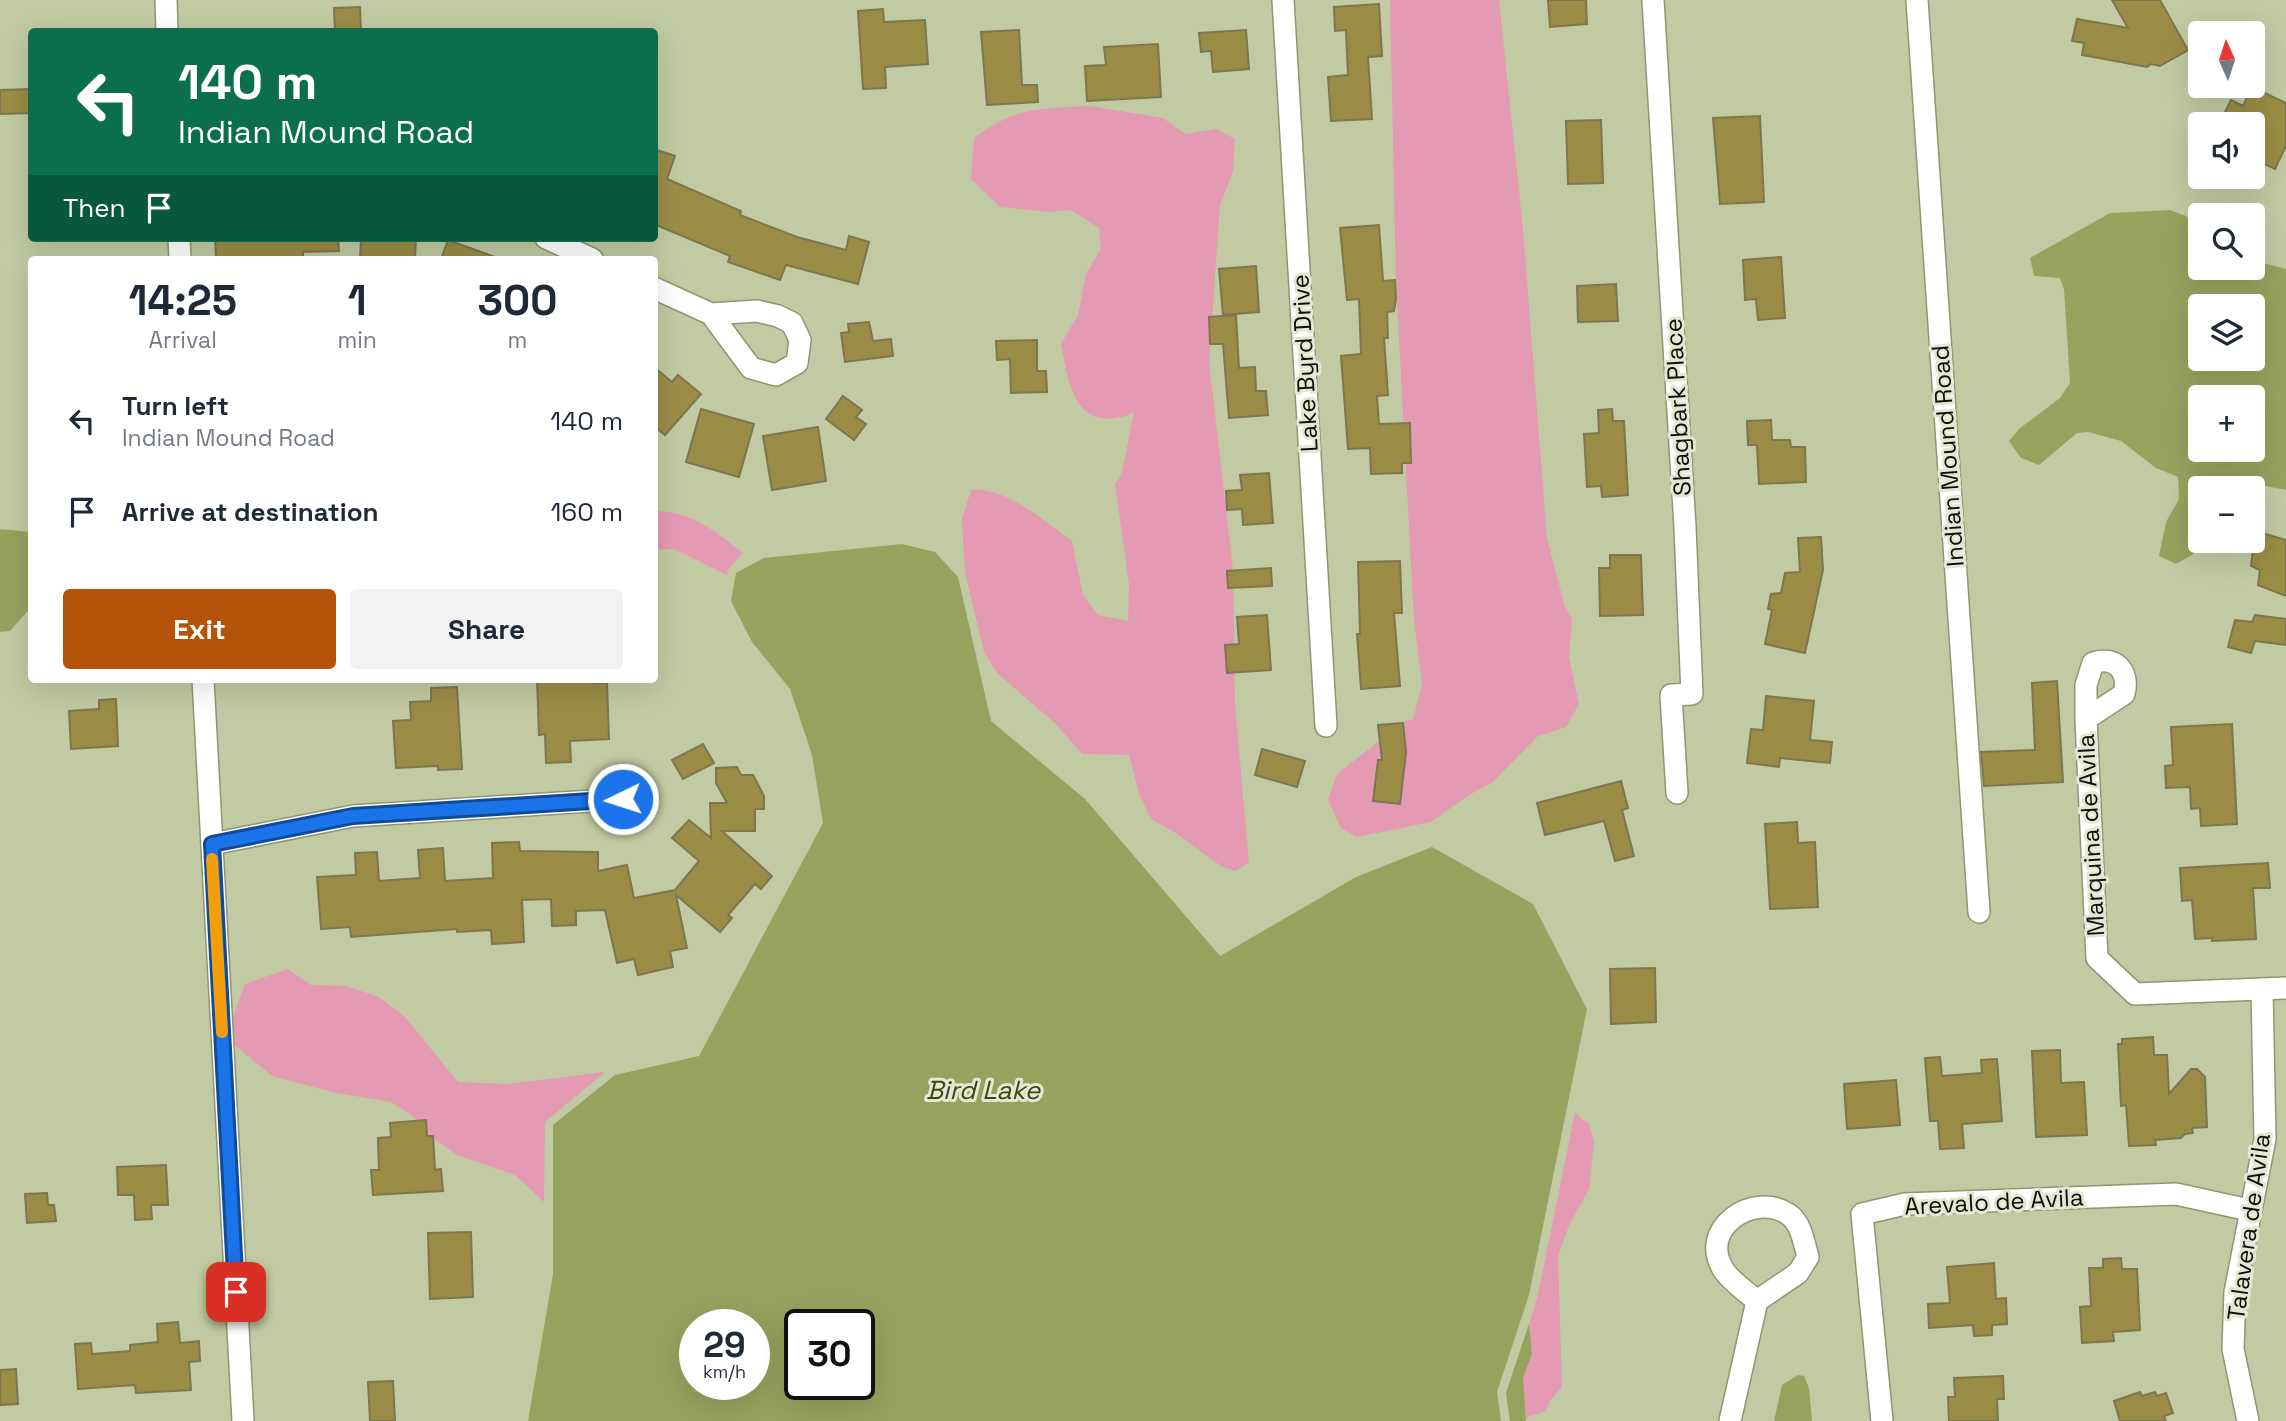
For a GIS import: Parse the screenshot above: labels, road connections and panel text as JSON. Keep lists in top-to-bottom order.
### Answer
{
  "streets": {
    "street": [
      "Lake Byrd Drive",
      "Shagbark Place",
      "Indian Mound Road",
      "Marquina de Avila",
      "Arevalo de Avila",
      "Talavera de Avila"
    ]
  },
  "crossings": [
    ["Marquina de Avila", "Talavera de Avila"],
    ["Arevalo de Avila", "Talavera de Avila"]
  ],
  "water": ["Bird Lake"],
  "north": "top",
  "page": {
    "map_buttons": ["+", "−"],
    "turn": ["140 m", "Indian Mound Road"],
    "then": "Then",
    "eta": [
      "14:25",
      "Arrival",
      "1",
      "min",
      "300",
      "m"
    ],
    "list": [
      {
        "name": "Turn left",
        "note": "Indian Mound Road",
        "value": "140 m"
      },
      {
        "name": "Arrive at destination",
        "value": "160 m"
      }
    ],
    "buttons": ["Exit", "Share"],
    "speed": "29 km/h",
    "limit": "30"
  }
}
